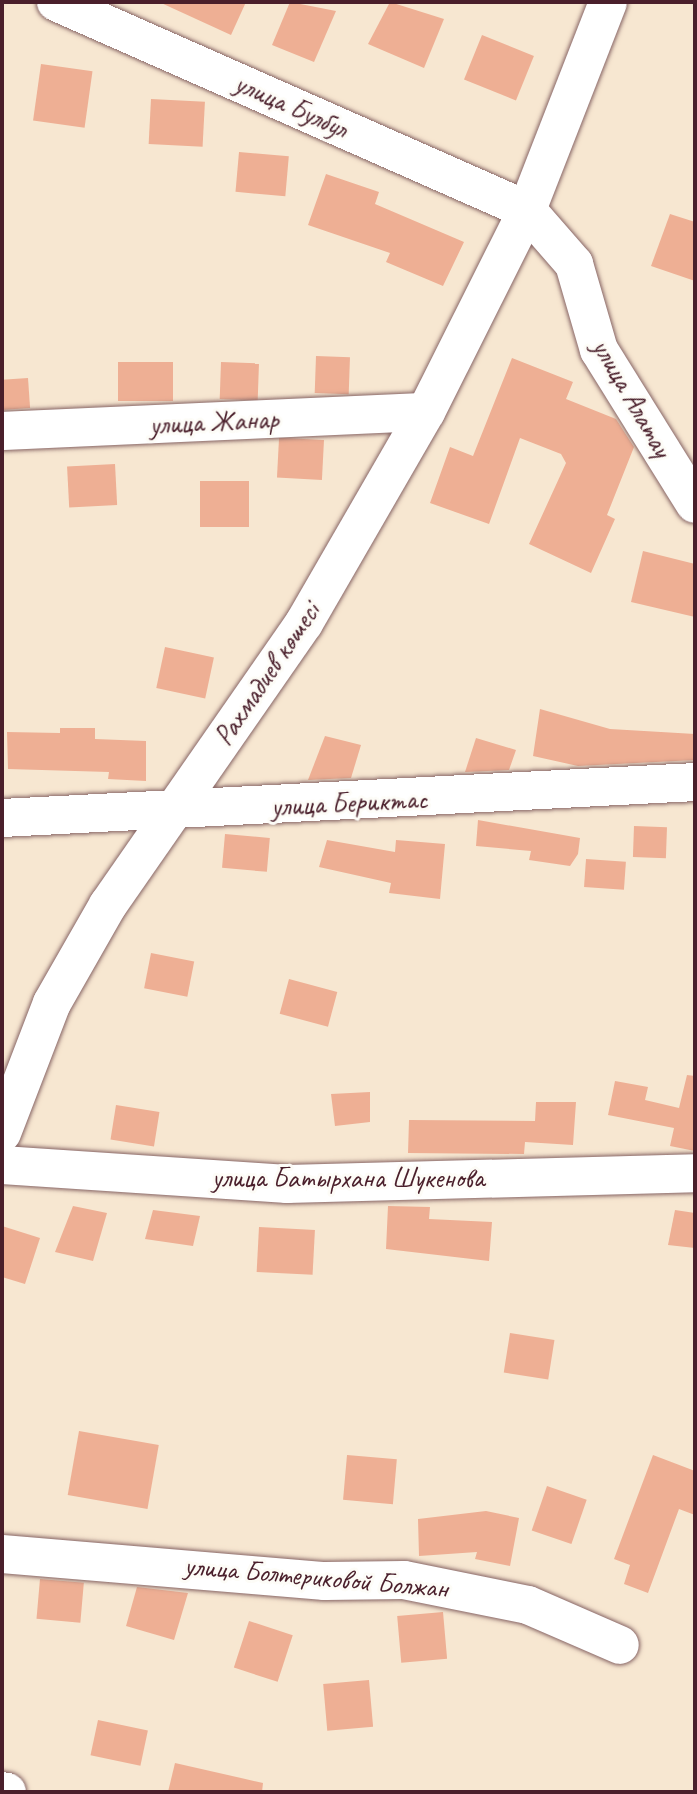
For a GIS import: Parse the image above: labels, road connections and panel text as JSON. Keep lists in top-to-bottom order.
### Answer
{
  "streets": {
    "street": [
      "улица Булбул",
      "улица Алатау",
      "улица Жанар",
      "Рахмадиев көшесі",
      "улица Бериктас",
      "улица Батырхана Шукенова",
      "улица Болтериковой Болжан"
    ]
  },
  "crossings": [
    ["улица Булбул", "улица Алатау"],
    ["улица Булбул", "Рахмадиев көшесі"],
    ["улица Алатау", "Рахмадиев көшесі"],
    ["улица Жанар", "Рахмадиев көшесі"],
    ["Рахмадиев көшесі", "улица Бериктас"]
  ]
}
